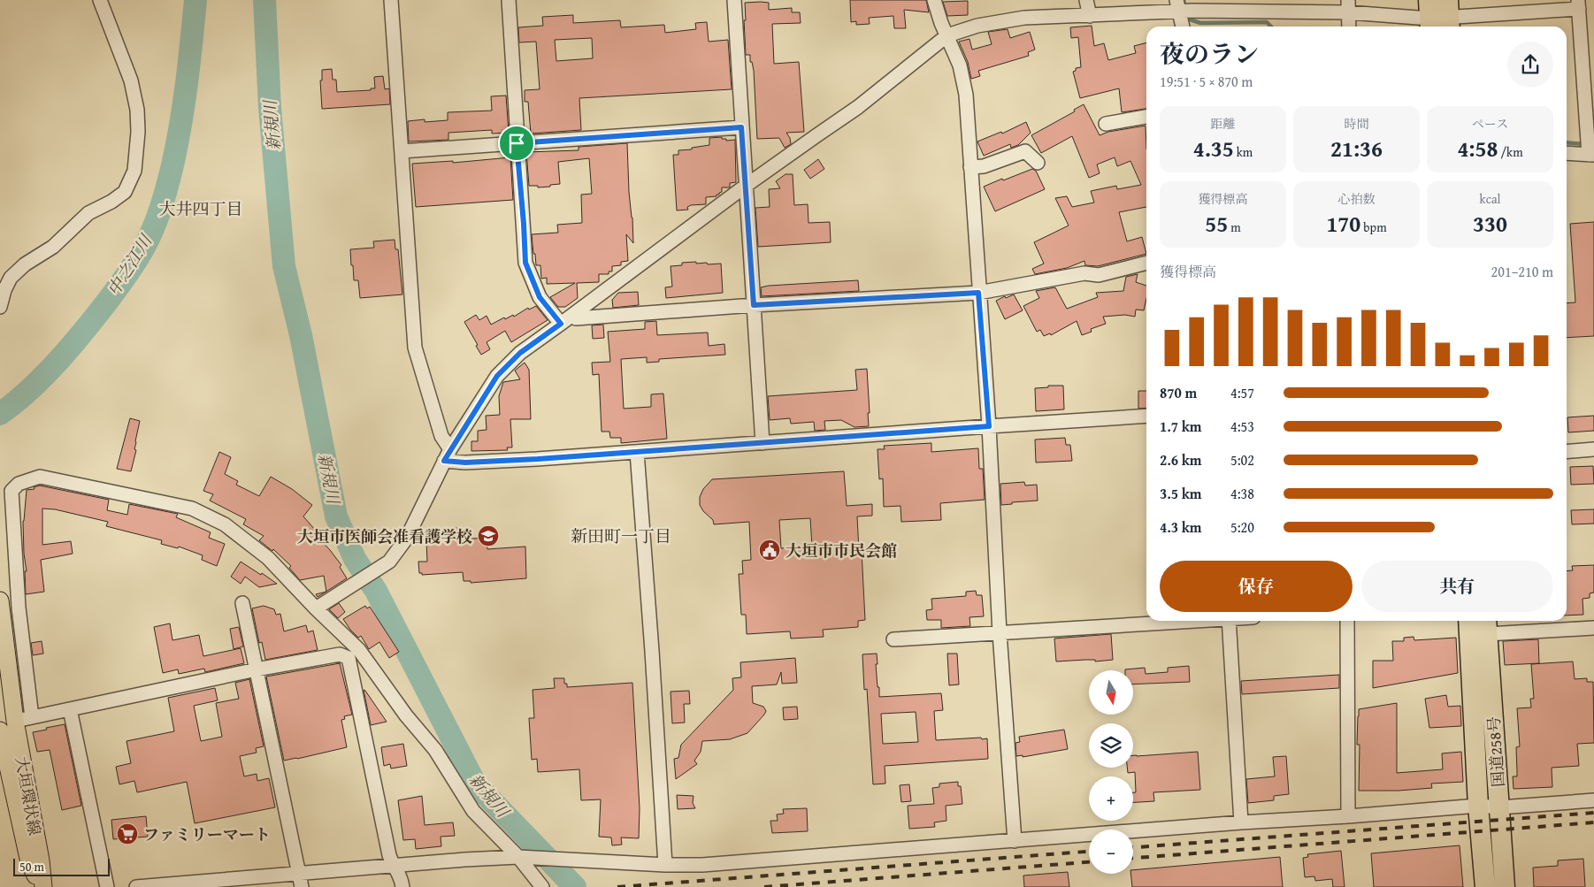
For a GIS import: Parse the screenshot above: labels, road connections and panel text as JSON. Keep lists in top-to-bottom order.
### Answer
{
  "streets": {
    "highway": ["国道258号"],
    "main road": ["大垣環状線"]
  },
  "districts": ["大井四丁目", "新田町一丁目"],
  "water": ["新規川", "中之江川"],
  "places": {
    "school or university": ["大垣市医師会准看護学校"],
    "public building": ["大垣市市民会館"],
    "supermarket": ["ファミリーマート"]
  },
  "scale_bar": "50 m",
  "north": "bottom",
  "page": {
    "heading": ["夜のラン", "19:51 · 5 × 870 m"],
    "stats": [
      ["距離", "4.35 km"],
      ["時間", "21:36"],
      ["ペース", "4:58 /km"],
      ["獲得標高", "55 m"],
      ["心拍数", "170 bpm"],
      ["kcal", "330"]
    ],
    "chart": ["獲得標高", "201–210 m"],
    "list": [
      {
        "name": "870 m",
        "note": "4:57"
      },
      {
        "name": "1.7 km",
        "note": "4:53"
      },
      {
        "name": "2.6 km",
        "note": "5:02"
      },
      {
        "name": "3.5 km",
        "note": "4:38"
      },
      {
        "name": "4.3 km",
        "note": "5:20"
      }
    ],
    "buttons": ["保存", "共有"],
    "map_buttons": ["+", "−"],
    "scale": "50 m"
  }
}
